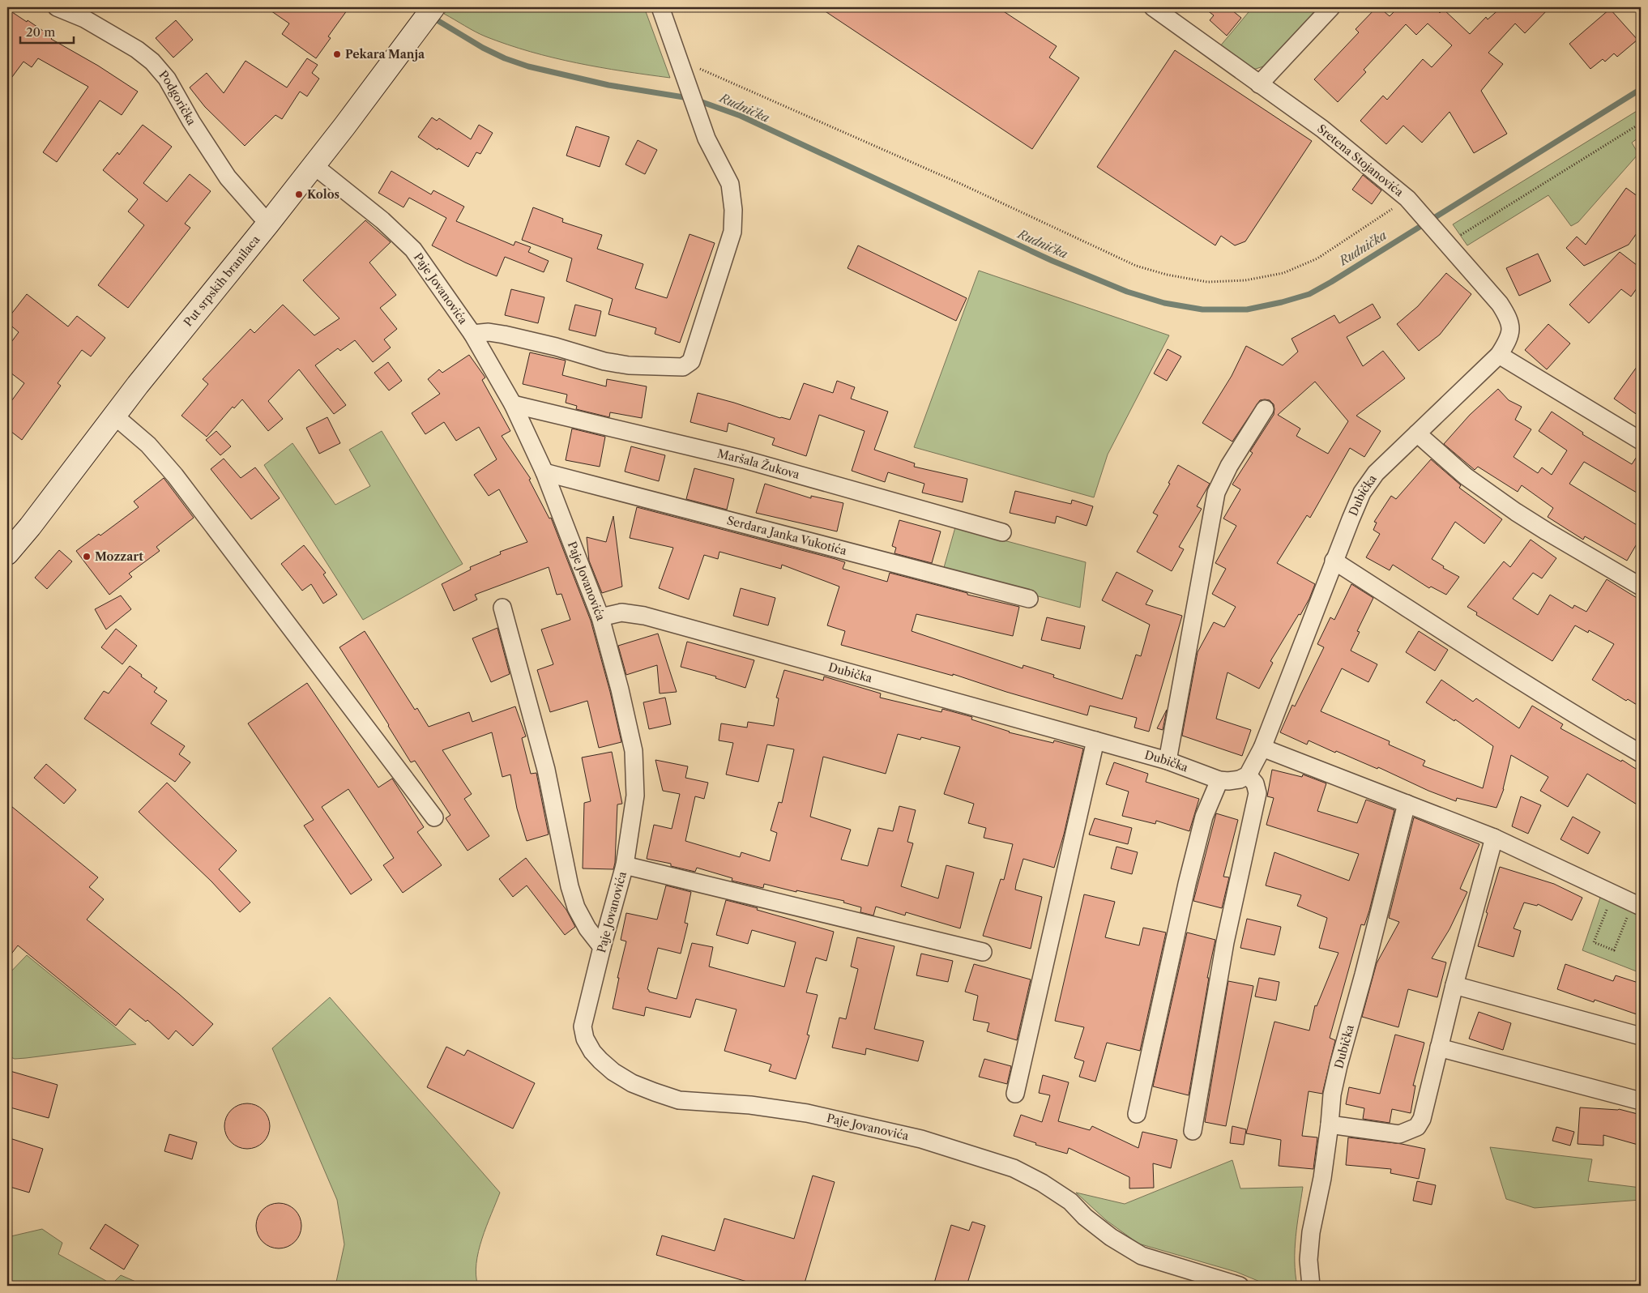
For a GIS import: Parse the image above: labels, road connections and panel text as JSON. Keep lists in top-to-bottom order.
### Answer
{
  "streets": {
    "main road": ["Put srpskih branilaca"],
    "street": [
      "Podgorička",
      "Sretena Stojanovića",
      "Paje Jovanovića",
      "Maršala Žukova",
      "Dubička",
      "Serdara Janka Vukotića"
    ]
  },
  "crossings": [
    ["Podgorička", "Put srpskih branilaca"],
    ["Sretena Stojanovića", "Dubička"],
    ["Put srpskih branilaca", "Paje Jovanovića"],
    ["Paje Jovanovića", "Maršala Žukova"],
    ["Paje Jovanovića", "Dubička"],
    ["Paje Jovanovića", "Serdara Janka Vukotića"]
  ],
  "water": ["Rudnička"],
  "places": ["Pekara Manja", "Kolos", "Mozzart"],
  "scale_bar": "20 m"
}
